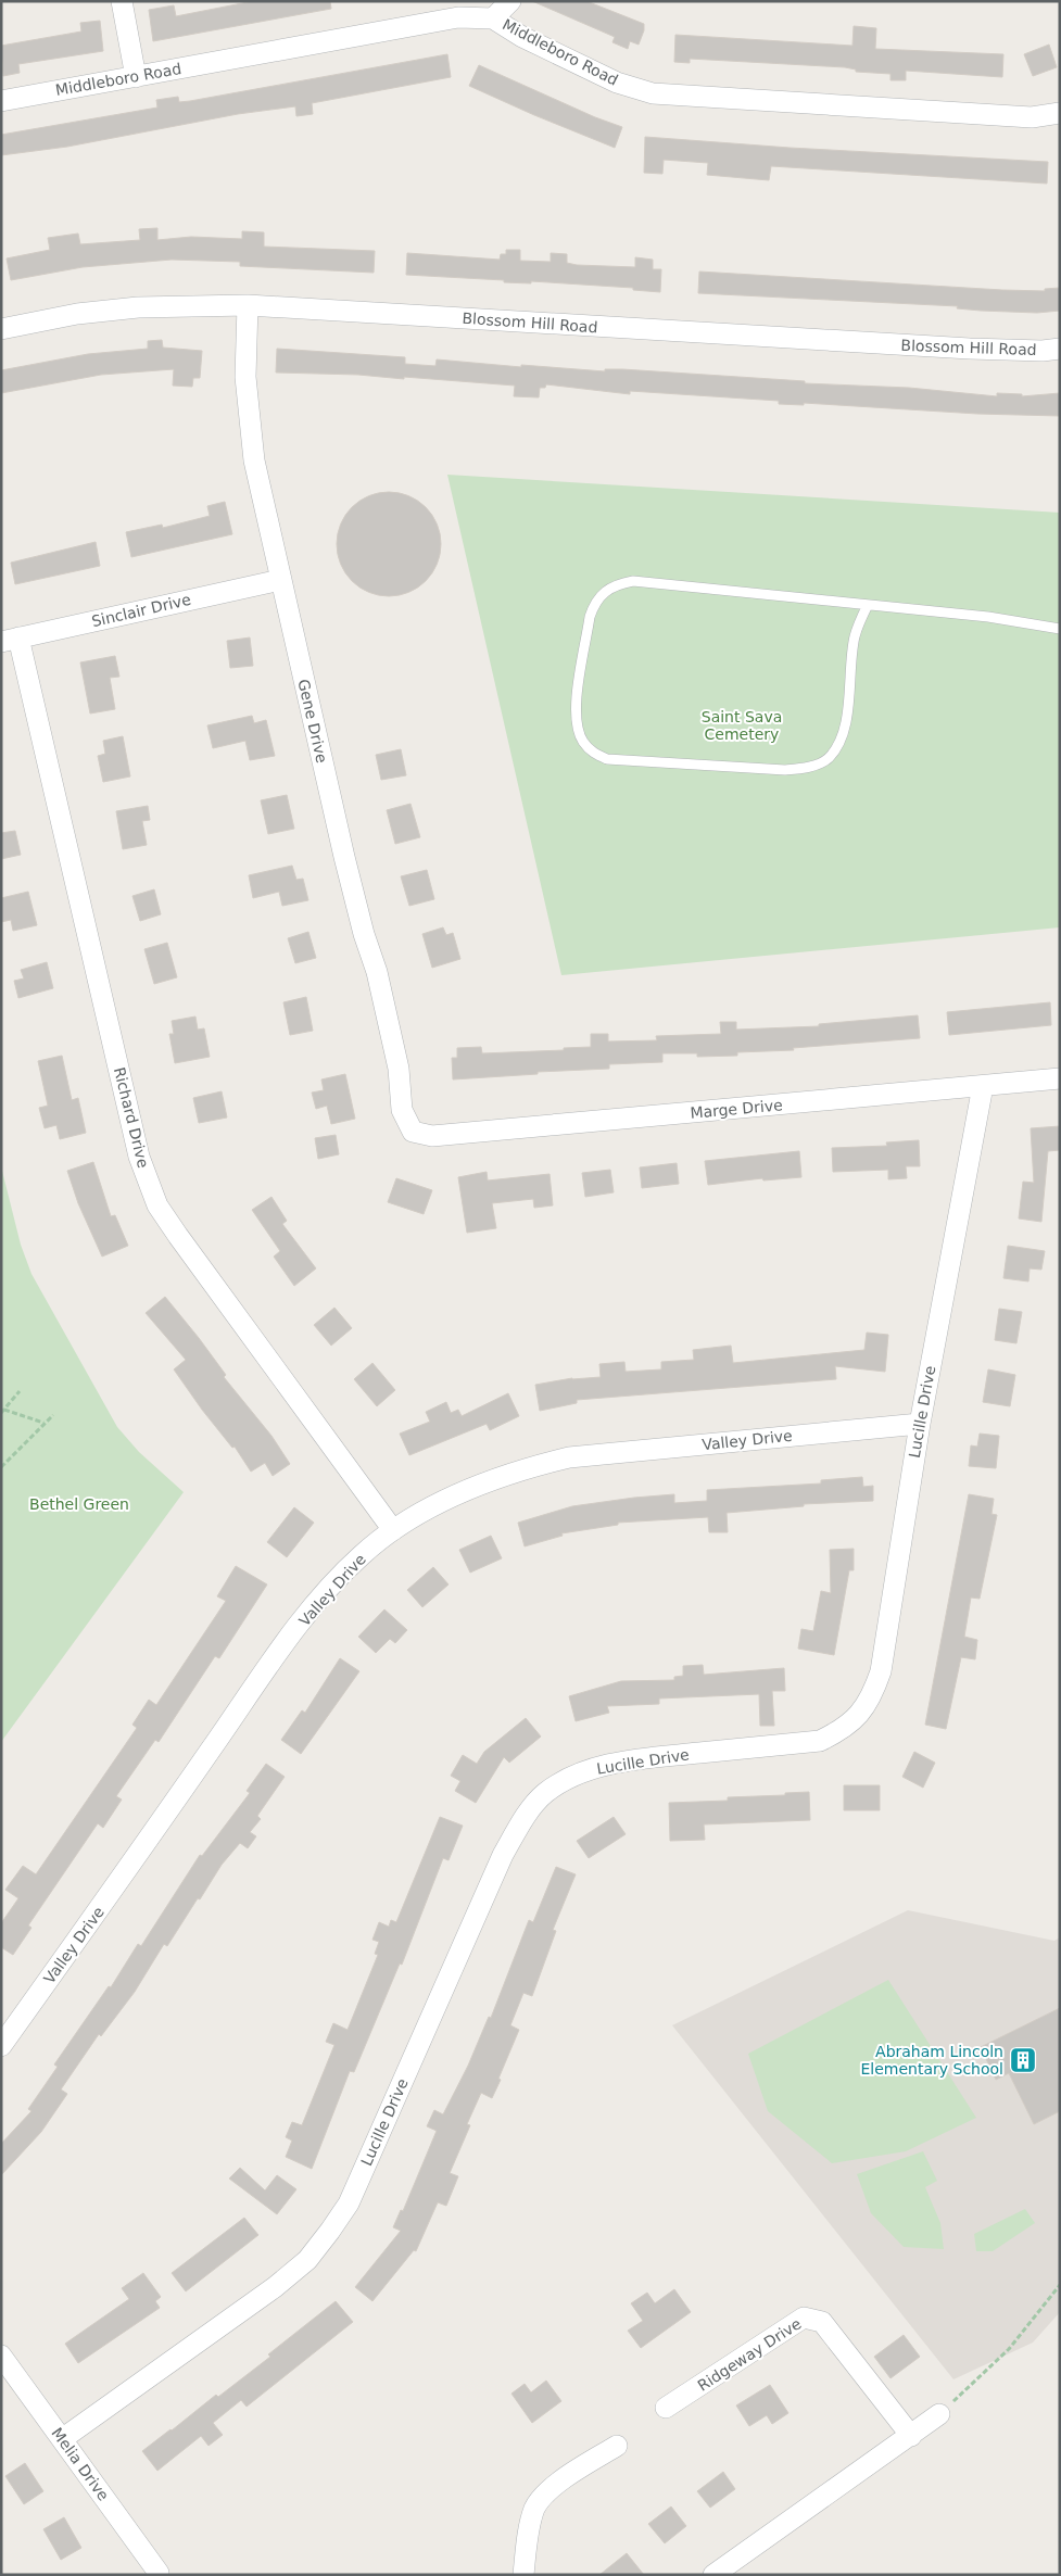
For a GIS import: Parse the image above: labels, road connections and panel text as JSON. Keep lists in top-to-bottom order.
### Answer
{
  "streets": {
    "street": [
      "Middleboro Road",
      "Blossom Hill Road",
      "Sinclair Drive",
      "Gene Drive",
      "Marge Drive",
      "Richard Drive",
      "Lucille Drive",
      "Valley Drive",
      "Ridgeway Drive",
      "Melia Drive"
    ]
  },
  "crossings": [
    ["Blossom Hill Road", "Gene Drive"],
    ["Sinclair Drive", "Gene Drive"],
    ["Sinclair Drive", "Richard Drive"],
    ["Gene Drive", "Marge Drive"],
    ["Marge Drive", "Lucille Drive"],
    ["Richard Drive", "Valley Drive"],
    ["Lucille Drive", "Valley Drive"],
    ["Lucille Drive", "Melia Drive"]
  ],
  "parks": ["Saint Sava Cemetery", "Bethel Green"],
  "places": {
    "building": ["Abraham Lincoln Elementary School"]
  }
}
